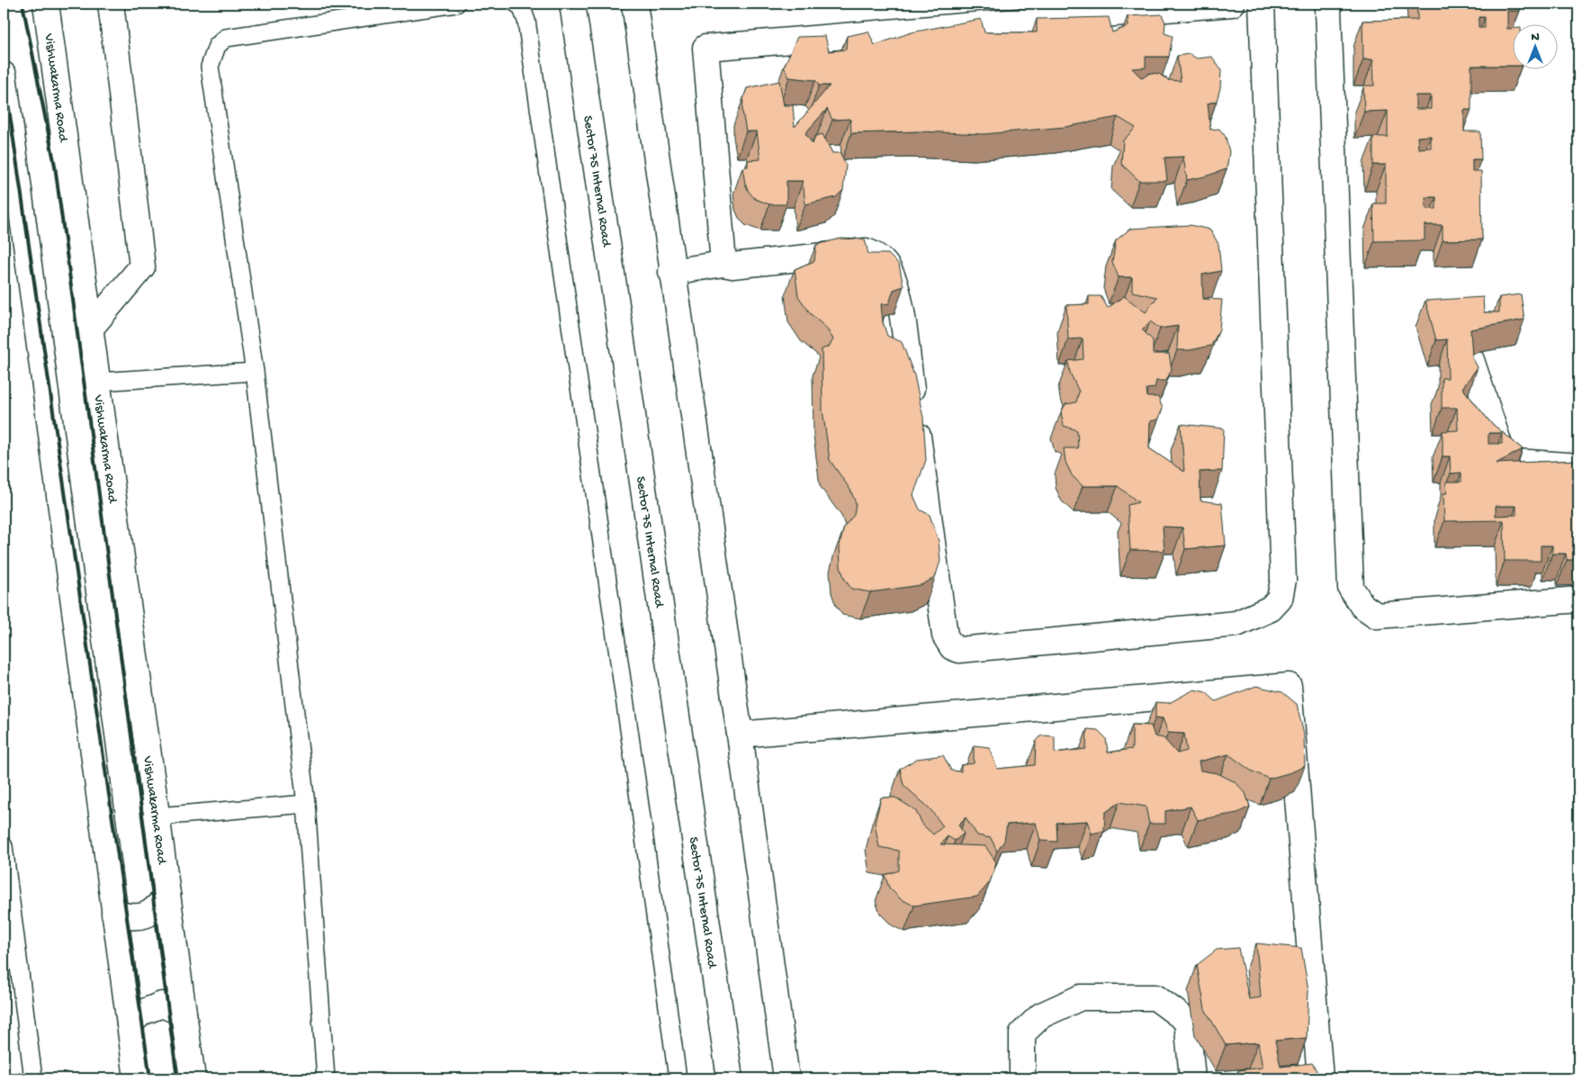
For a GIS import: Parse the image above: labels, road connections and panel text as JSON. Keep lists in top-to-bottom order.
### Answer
{
  "streets": {
    "street": ["Vishwakarma Road", "Sector 75 Internal Road"]
  },
  "north": "top"
}
